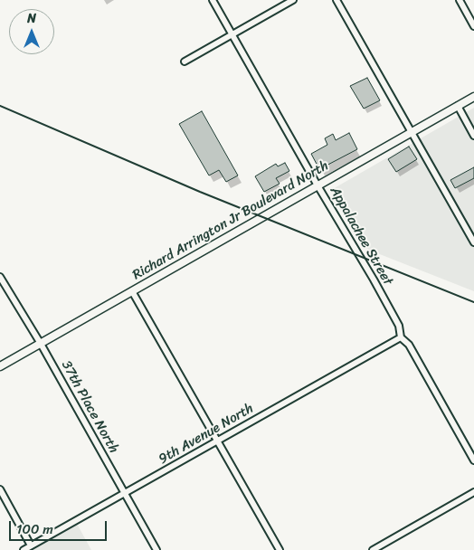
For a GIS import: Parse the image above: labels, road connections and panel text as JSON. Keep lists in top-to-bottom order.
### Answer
{
  "streets": {
    "street": [
      "Richard Arrington Jr Boulevard North",
      "Appalachee Street",
      "37th Place North",
      "9th Avenue North"
    ]
  },
  "crossings": [
    ["Richard Arrington Jr Boulevard North", "Appalachee Street"],
    ["Richard Arrington Jr Boulevard North", "37th Place North"],
    ["Appalachee Street", "9th Avenue North"],
    ["37th Place North", "9th Avenue North"]
  ],
  "scale_bar": "100 m",
  "north": "top"
}
